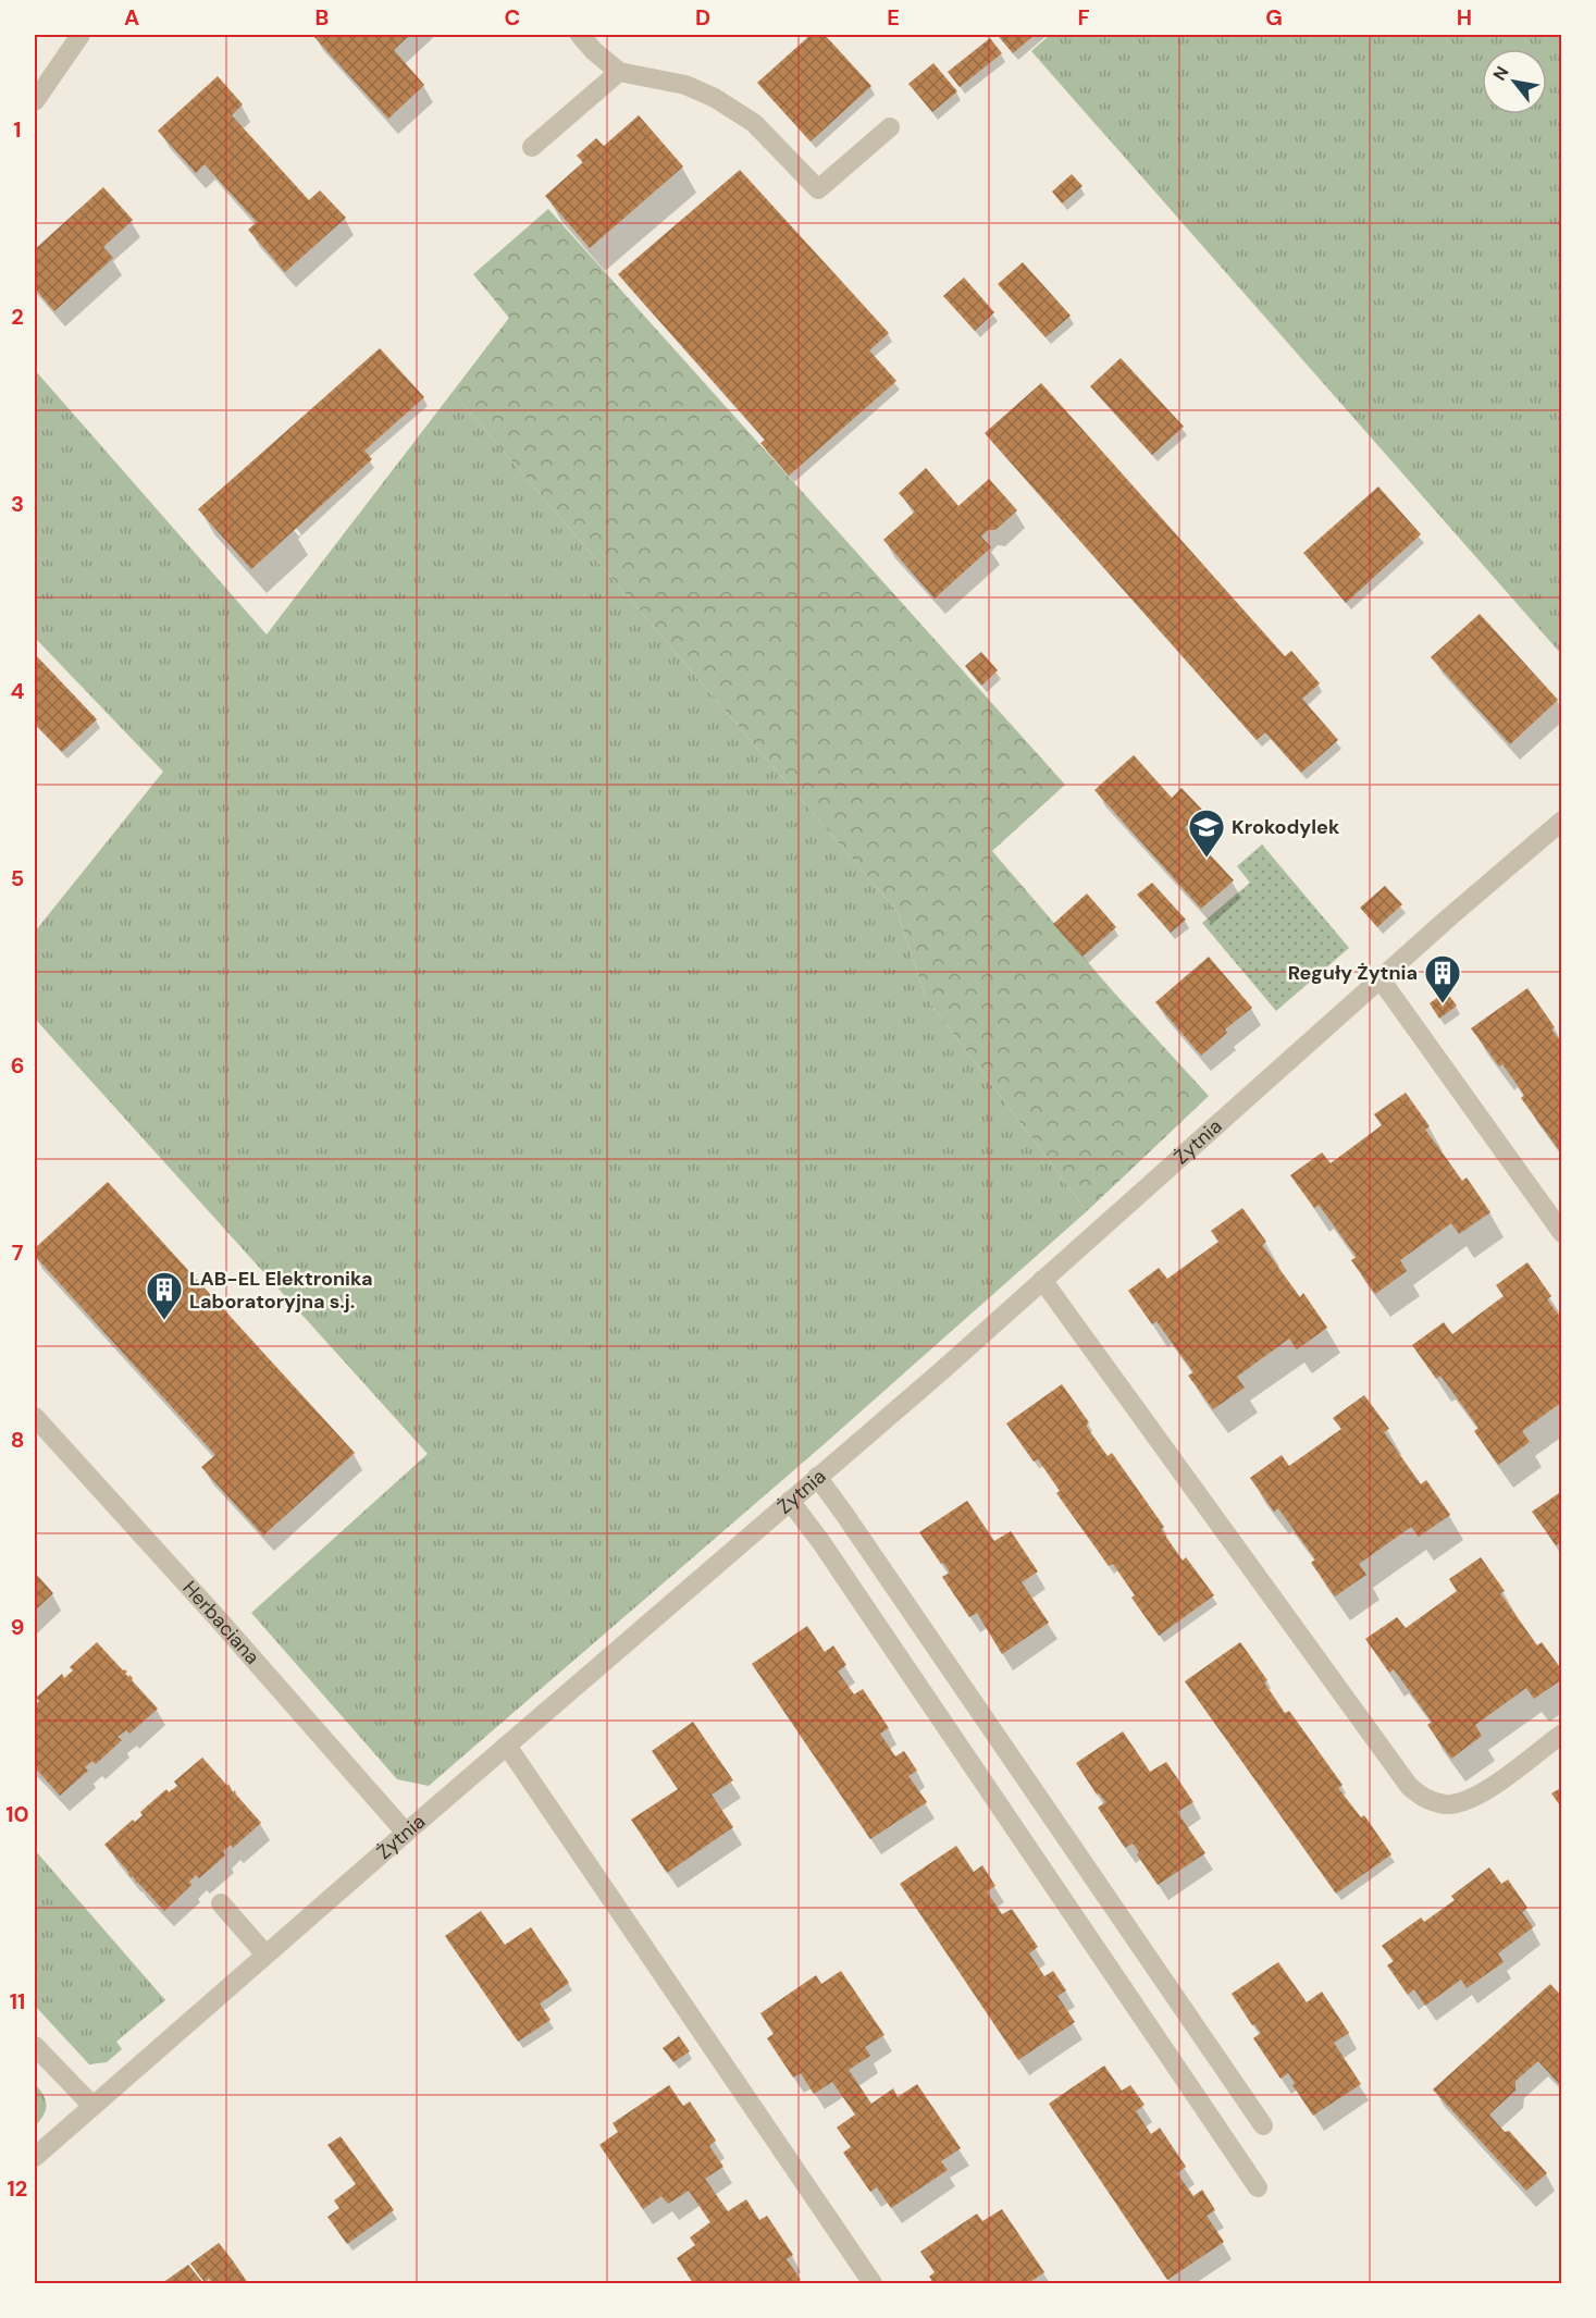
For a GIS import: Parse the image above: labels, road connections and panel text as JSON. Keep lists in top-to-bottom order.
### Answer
{
  "streets": {
    "street": ["Żytnia", "Herbaciana"]
  },
  "crossings": [
    ["Żytnia", "Herbaciana"]
  ],
  "places": {
    "school or university": ["Krokodylek"],
    "building": ["Reguły Żytnia", "LAB-EL Elektronika Laboratoryjna s.j."]
  },
  "north": "top left",
  "grid": {
    "columns": [
      "A",
      "B",
      "C",
      "D",
      "E",
      "F",
      "G",
      "H"
    ],
    "rows": [
      "1",
      "2",
      "3",
      "4",
      "5",
      "6",
      "7",
      "8",
      "9",
      "10",
      "11",
      "12"
    ]
  }
}
